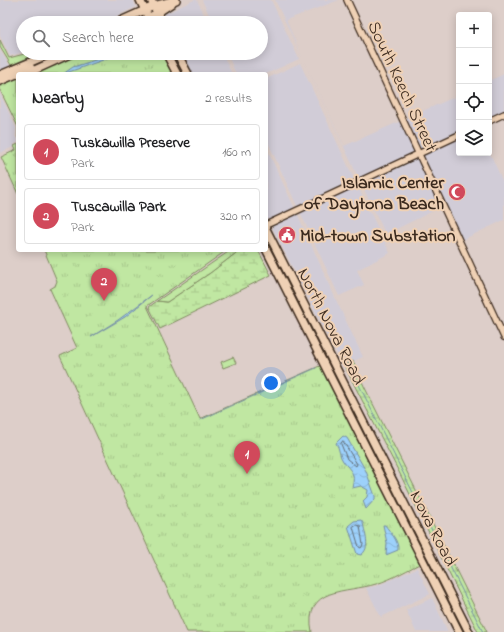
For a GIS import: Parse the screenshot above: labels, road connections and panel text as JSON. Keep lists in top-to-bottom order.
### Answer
{
  "streets": {
    "main road": ["North Nova Road", "Nova Road"],
    "street": ["South Keech Street"]
  },
  "crossings": [
    ["North Nova Road", "Nova Road"]
  ],
  "places": {
    "mosque": ["Islamic Center of Daytona Beach"],
    "public building": ["Mid-town Substation"]
  },
  "page": {
    "map_buttons": ["+", "−"],
    "search": "Search here",
    "heading": ["Nearby", "2 results"],
    "list": [
      {
        "mark": "1",
        "name": "Tuskawilla Preserve",
        "note": "Park",
        "value": "160 m"
      },
      {
        "mark": "2",
        "name": "Tuscawilla Park",
        "note": "Park",
        "value": "320 m"
      }
    ],
    "pins": ["2", "1"]
  }
}
